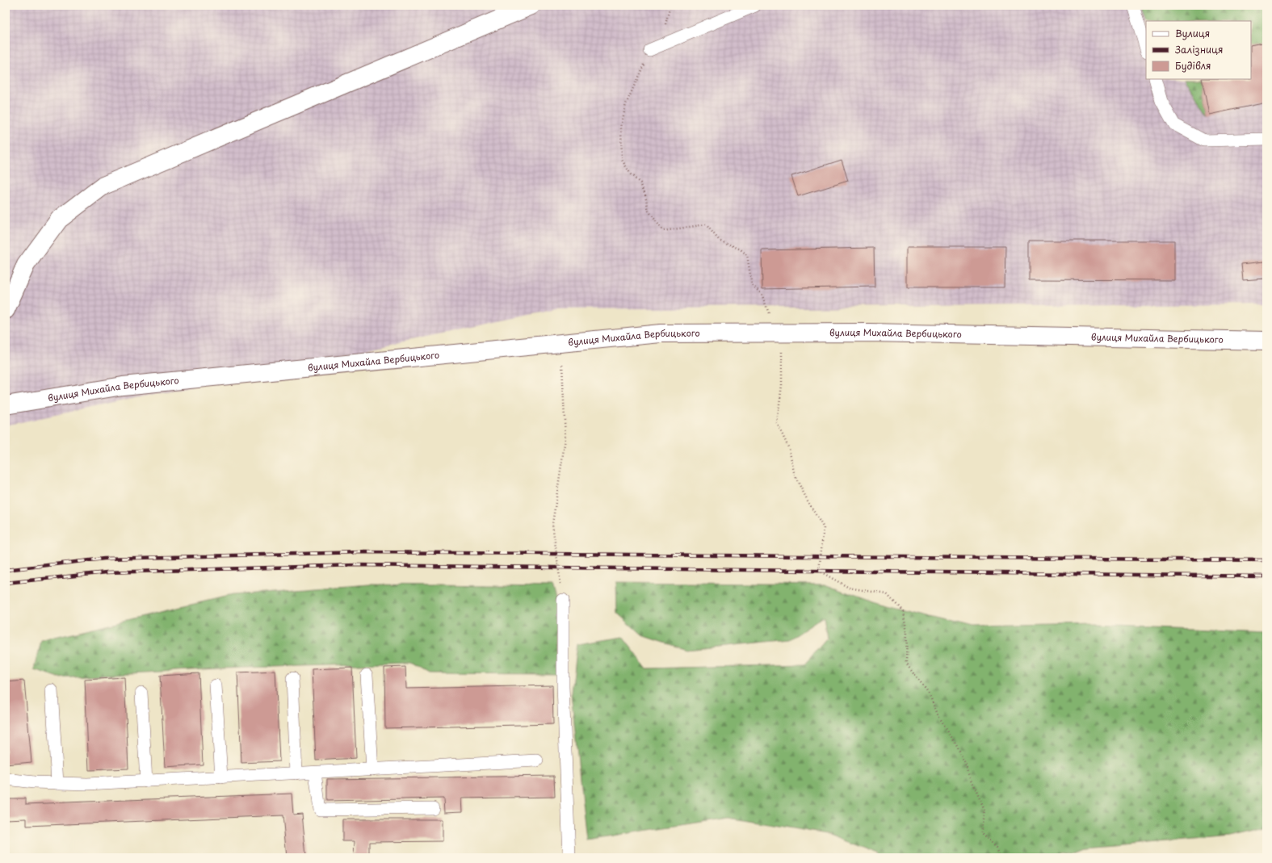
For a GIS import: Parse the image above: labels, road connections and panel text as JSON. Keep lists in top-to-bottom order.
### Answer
{
  "streets": {
    "street": ["вулиця Михайла Вербицького"]
  },
  "legend": ["Вулиця", "Залізниця", "Будівля"]
}
